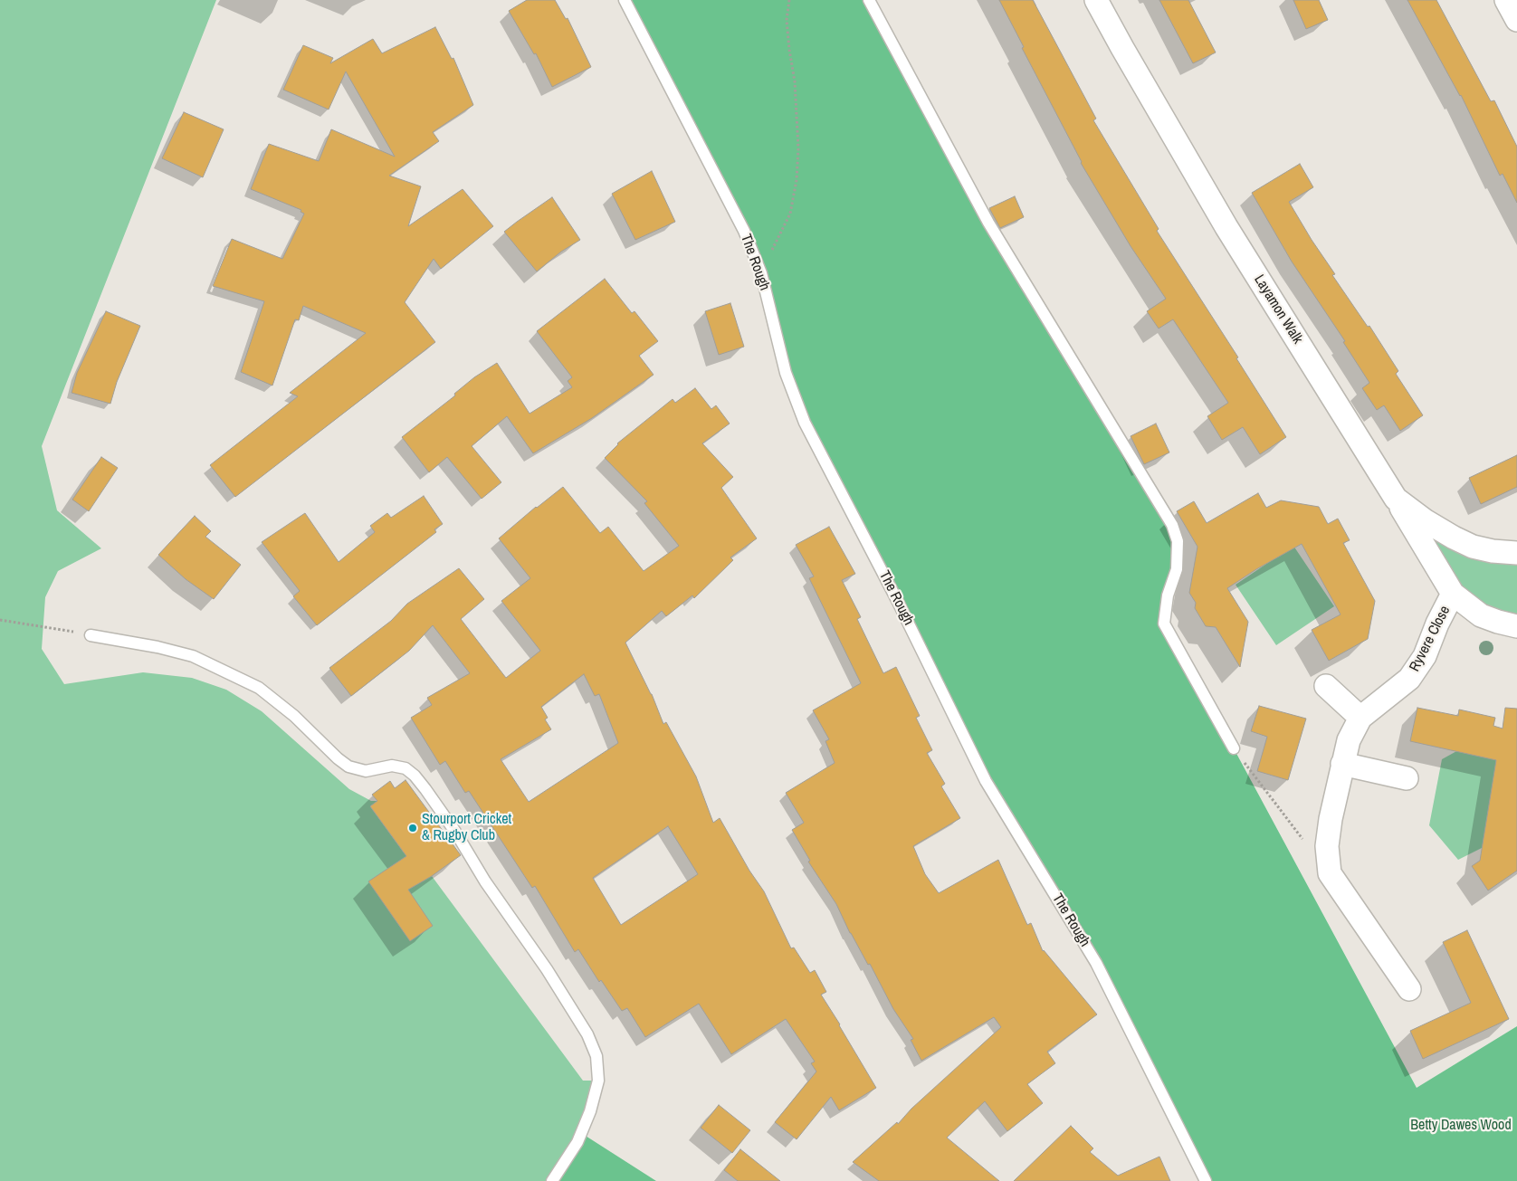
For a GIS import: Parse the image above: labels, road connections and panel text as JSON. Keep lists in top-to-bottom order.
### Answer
{
  "streets": {
    "street": ["Layamon Walk", "Ryvere Close"],
    "lane": ["The Rough"]
  },
  "crossings": [
    ["Layamon Walk", "Ryvere Close"]
  ],
  "parks": ["Betty Dawes Wood"],
  "places": ["Stourport Cricket & Rugby Club"]
}
